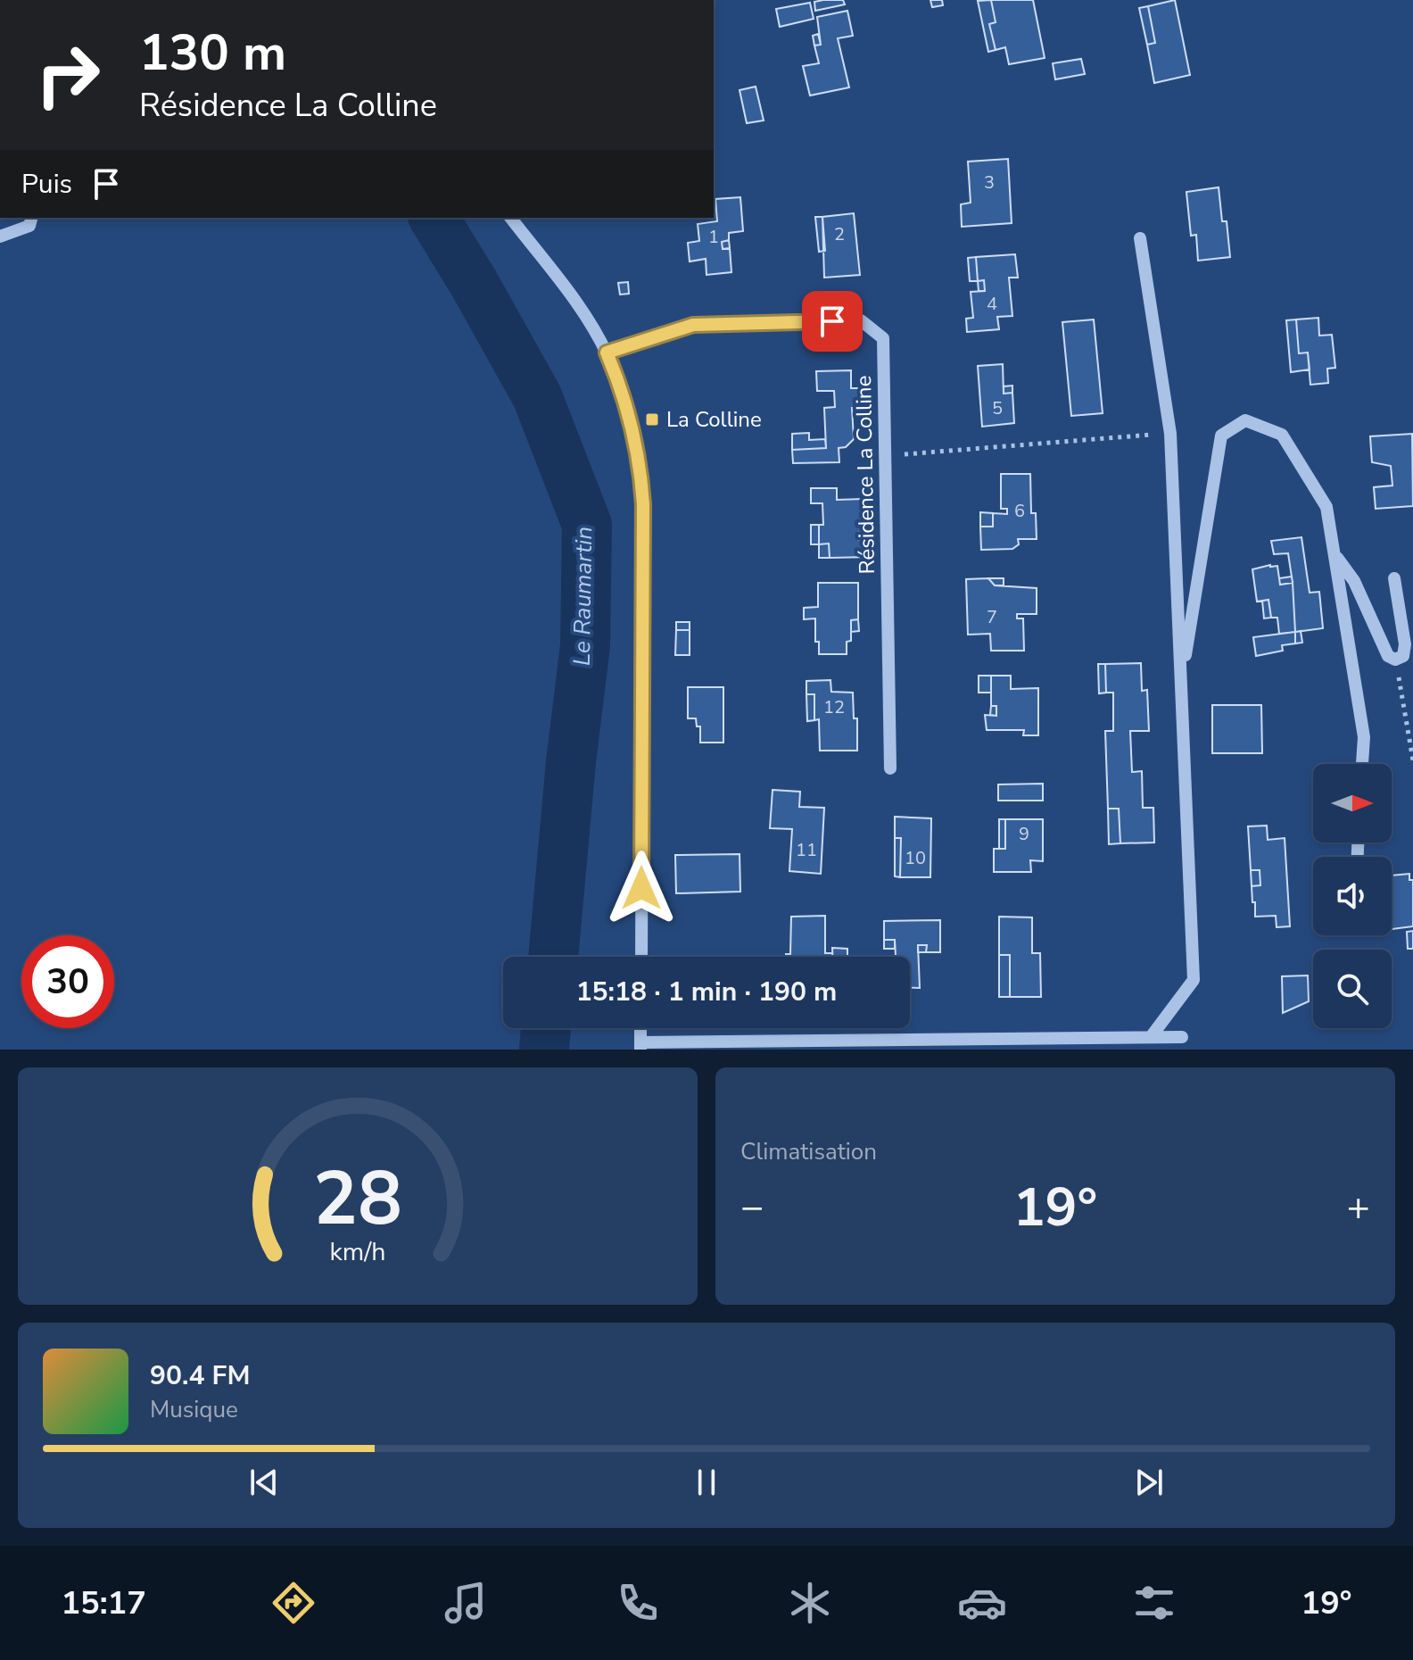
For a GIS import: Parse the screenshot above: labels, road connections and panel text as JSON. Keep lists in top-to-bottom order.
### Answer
{
  "streets": {
    "street": ["Résidence La Colline"]
  },
  "water": ["Le Raumartin"],
  "places": {
    "transit": ["La Colline"]
  },
  "house_numbers": [
    "3",
    "2",
    "1",
    "4",
    "5",
    "6",
    "7",
    "12",
    "9",
    "11",
    "10"
  ],
  "north": "right",
  "page": {
    "turn": ["130 m", "Résidence La Colline"],
    "then": "Puis",
    "limit": "30",
    "trip": "15:18 · 1 min · 190 m",
    "tile": "Climatisation",
    "heat": ["−", "19°", "+"],
    "song": ["90.4 FM", "Musique"],
    "tabs": ["15:17", "19°"],
    "gauge": ["28", "km/h"]
  }
}
